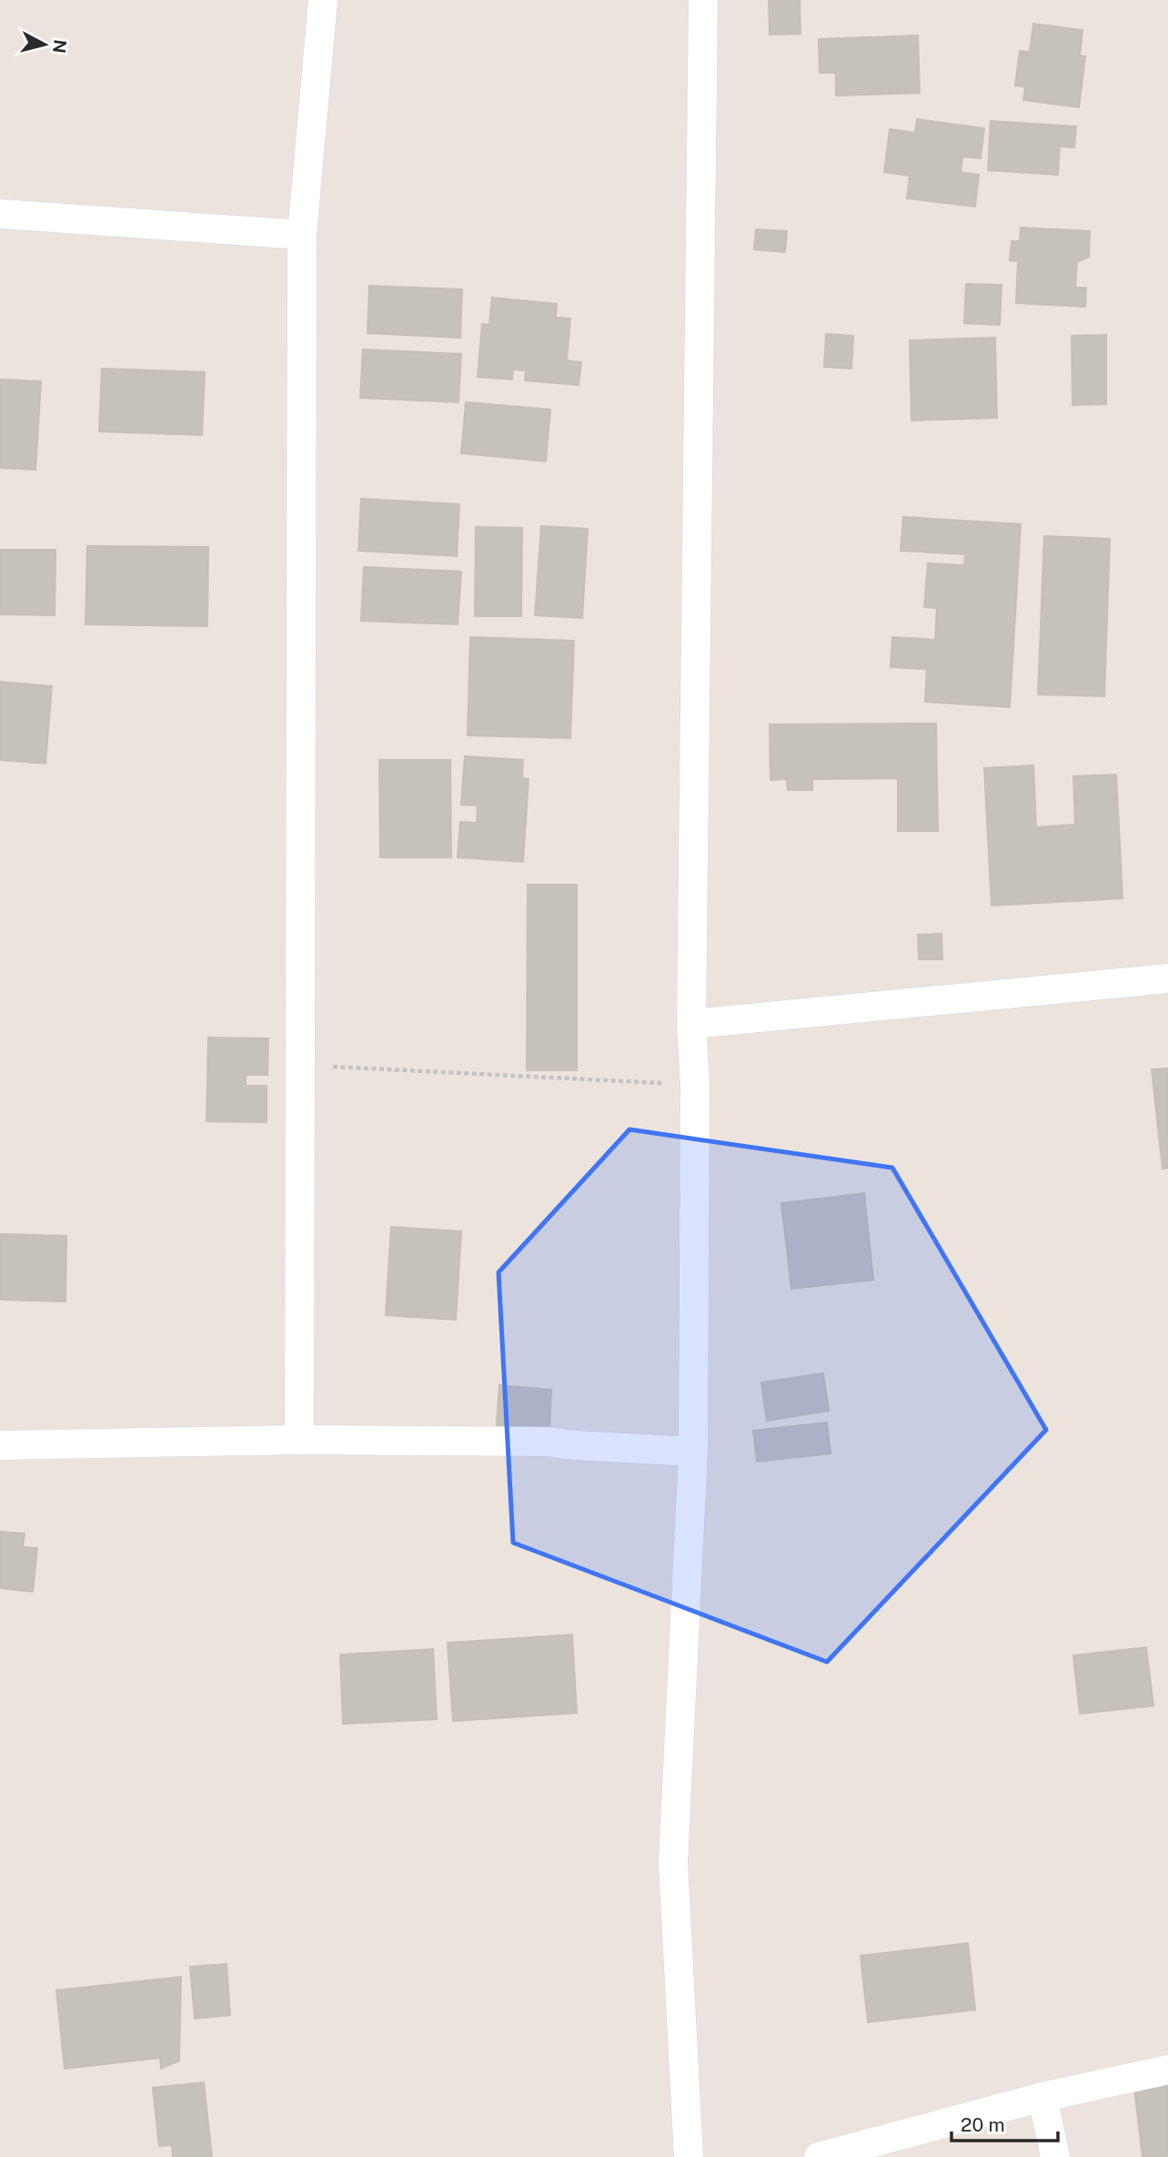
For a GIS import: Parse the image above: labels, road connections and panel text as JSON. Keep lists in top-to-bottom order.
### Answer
{
  "scale_bar": "20 m",
  "north": "right"
}
